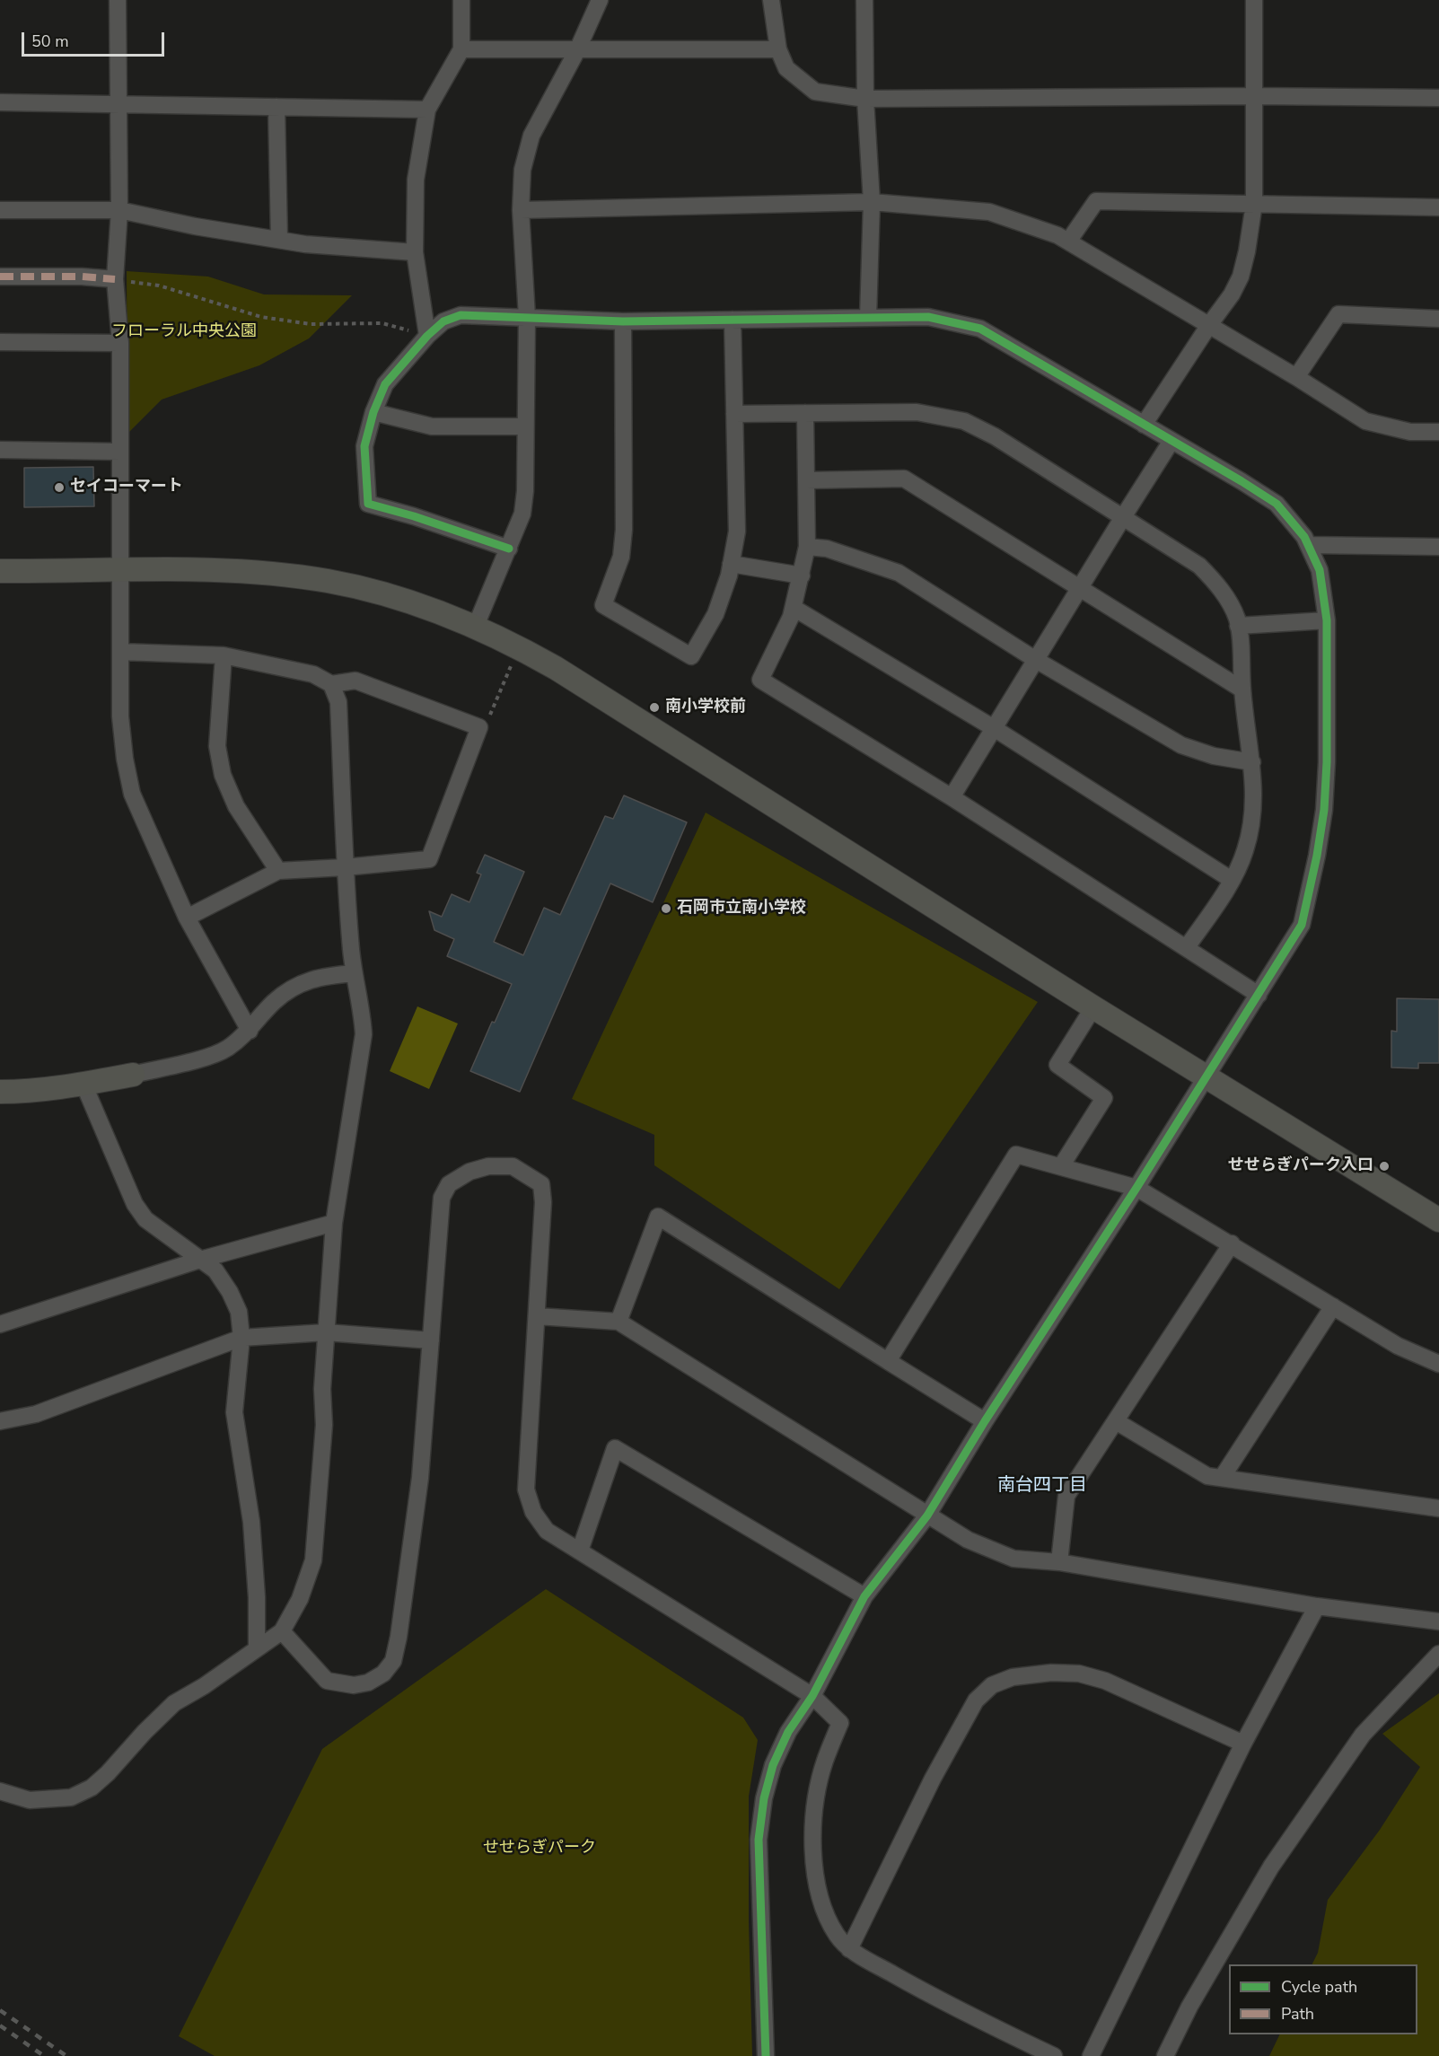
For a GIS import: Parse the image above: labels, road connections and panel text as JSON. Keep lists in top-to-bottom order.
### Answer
{
  "districts": ["南台四丁目"],
  "parks": ["フローラル中央公園", "せせらぎパーク"],
  "places": [
    "セイコーマート",
    "南小学校前",
    "石岡市立南小学校",
    "せせらぎパーク入口"
  ],
  "legend": ["Cycle path", "Path"],
  "scale_bar": "50 m"
}
